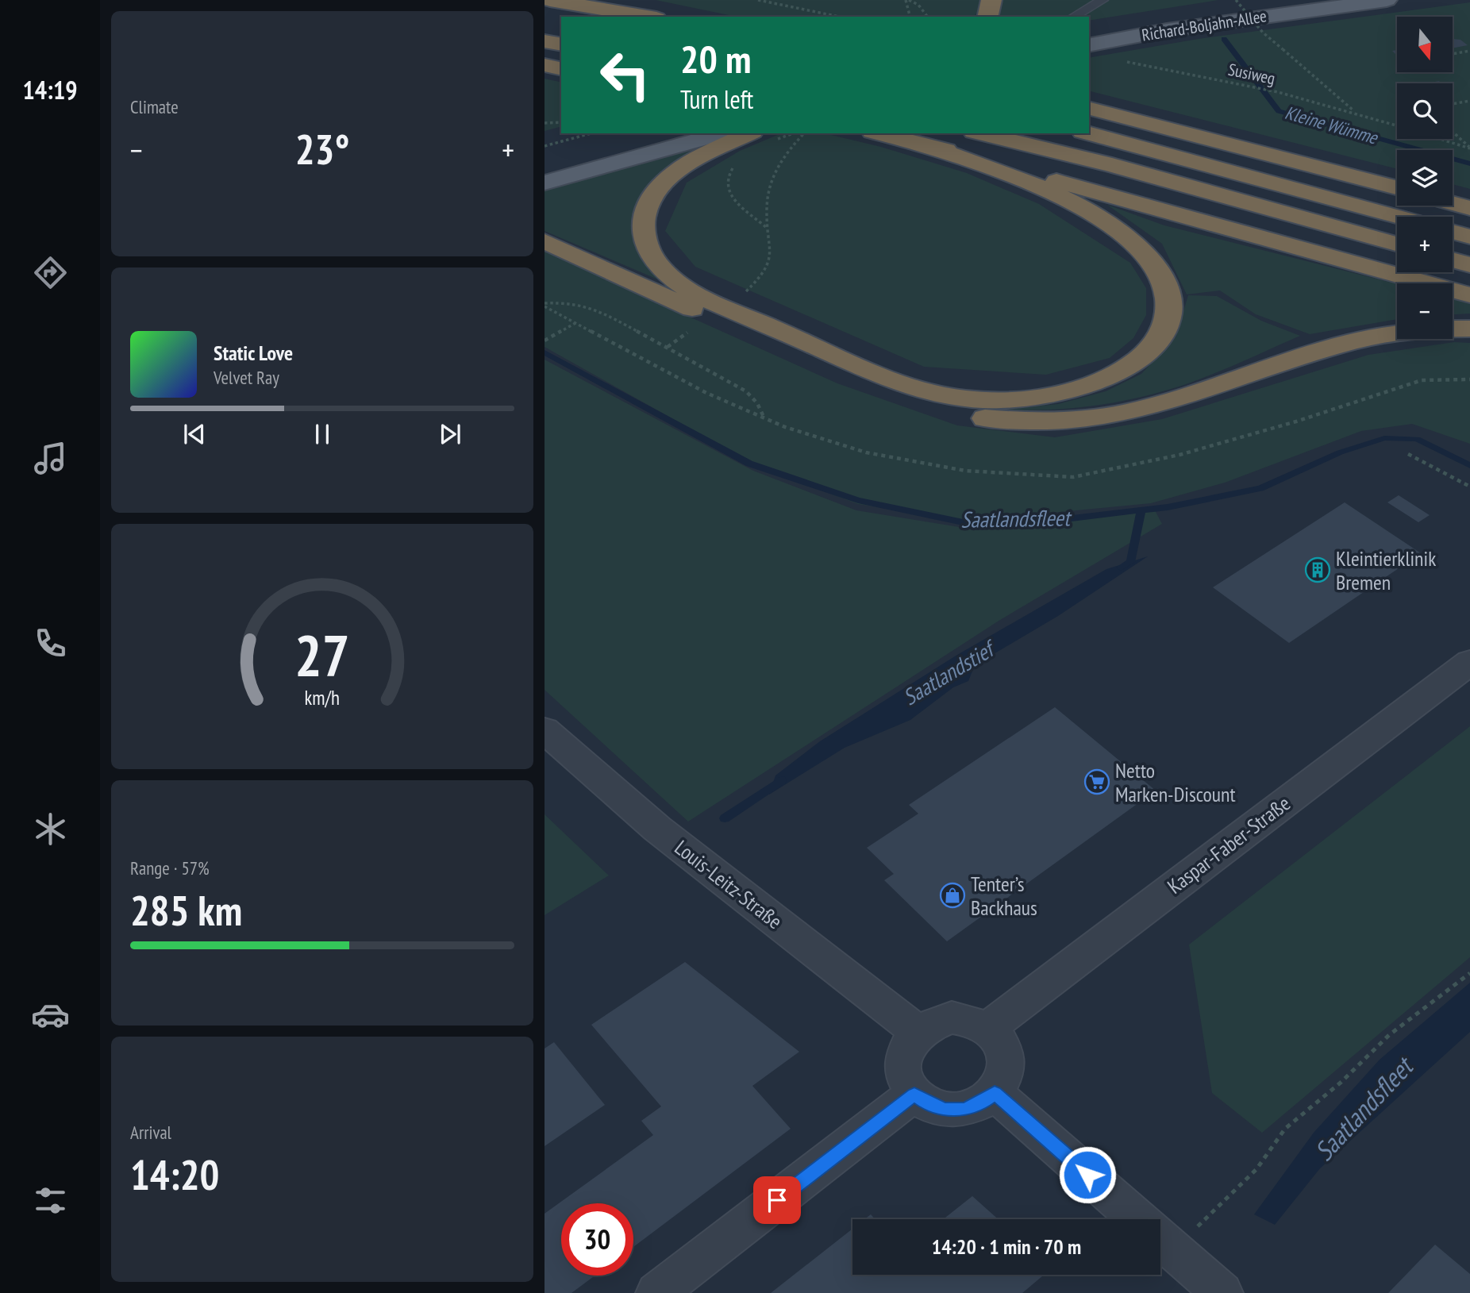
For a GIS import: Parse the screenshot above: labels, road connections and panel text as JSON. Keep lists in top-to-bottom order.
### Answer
{
  "streets": {
    "main road": ["Richard-Boljahn-Allee"],
    "street": ["Kaspar-Faber-Straße", "Louis-Leitz-Straße"],
    "path": ["Susiweg"]
  },
  "crossings": [
    ["Kaspar-Faber-Straße", "Louis-Leitz-Straße"]
  ],
  "water": ["Kleine Wümme", "Saatlandsfleet", "Saatlandstief"],
  "places": {
    "building": ["Kleintierklinik Bremen"],
    "supermarket": ["Netto Marken-Discount"],
    "shop": ["Tenter’s Backhaus"]
  },
  "north": "bottom",
  "page": {
    "tabs": "14:19",
    "tile": [
      "Climate",
      ["Range · 57%", "285 km"],
      ["Arrival", "14:20"]
    ],
    "map_buttons": ["+", "−"],
    "turn": ["20 m", "Turn left"],
    "heat": ["−", "23°", "+"],
    "song": ["Static Love", "Velvet Ray"],
    "limit": "30",
    "trip": "14:20 · 1 min · 70 m",
    "gauge": ["27", "km/h"]
  }
}
